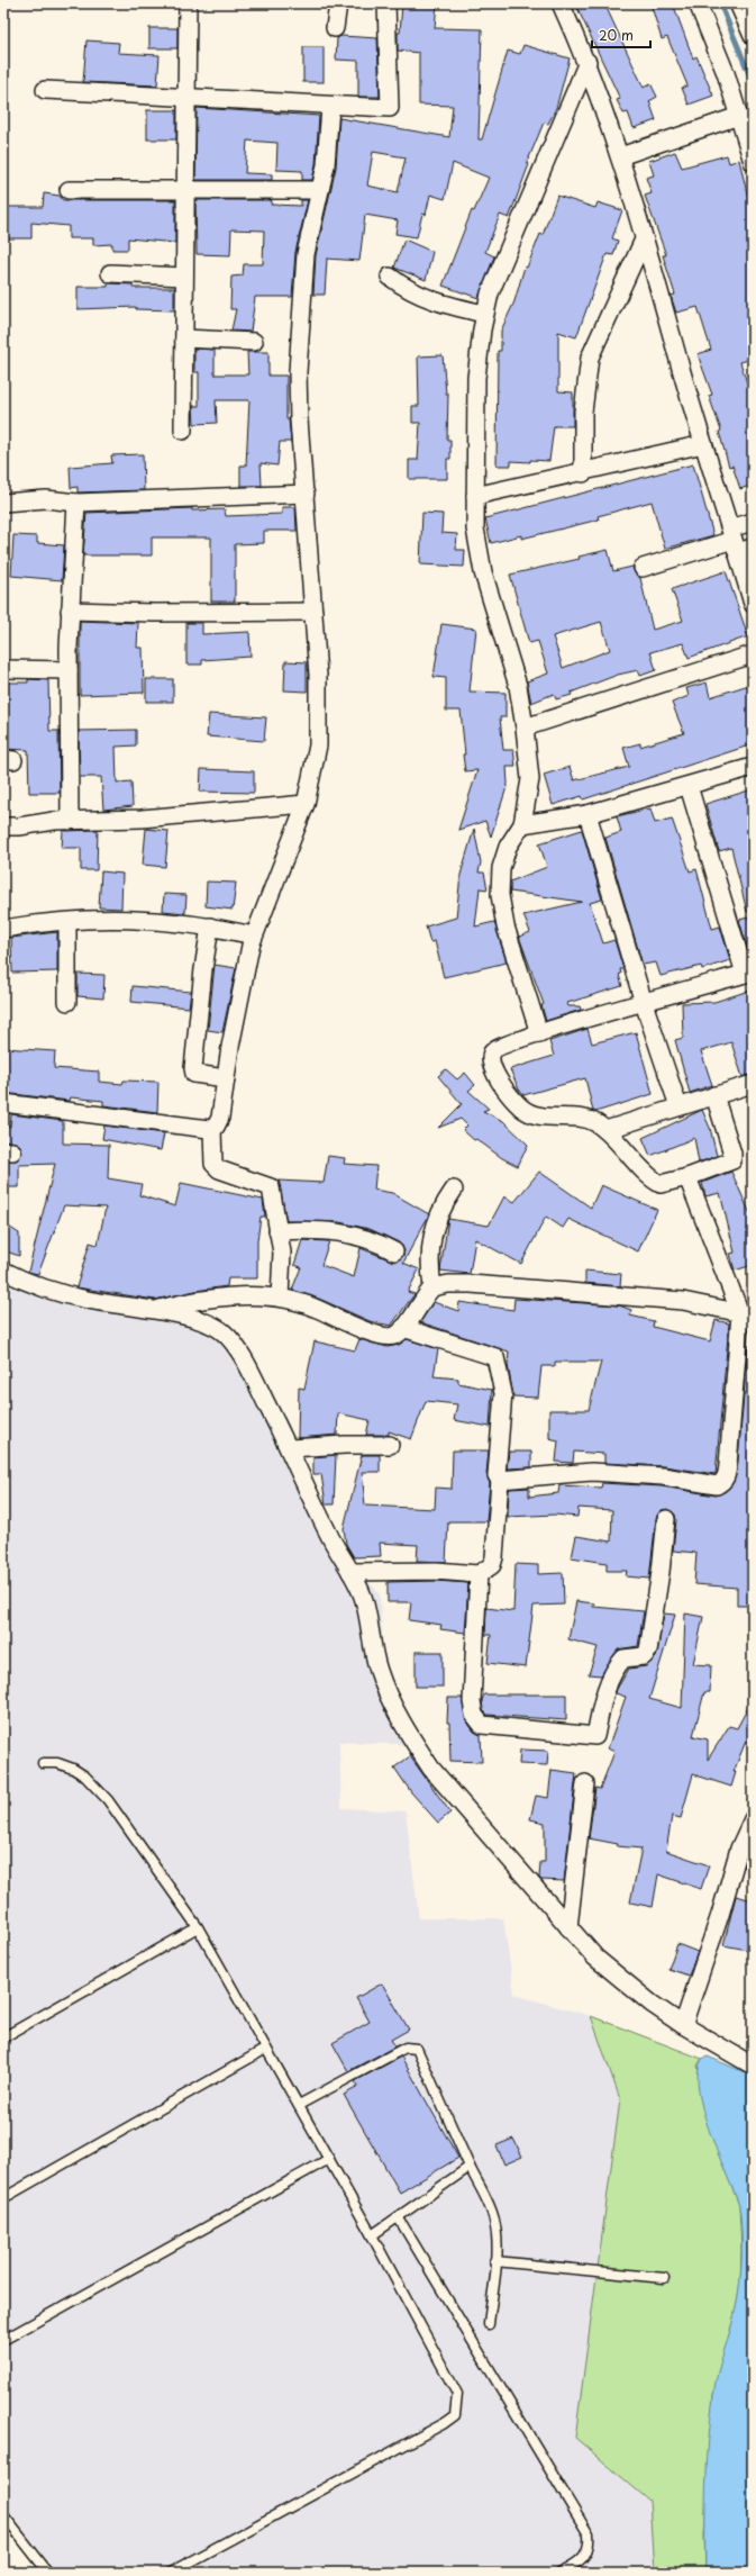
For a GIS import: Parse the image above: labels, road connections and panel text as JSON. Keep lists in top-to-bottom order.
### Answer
{
  "scale_bar": "20 m"
}
